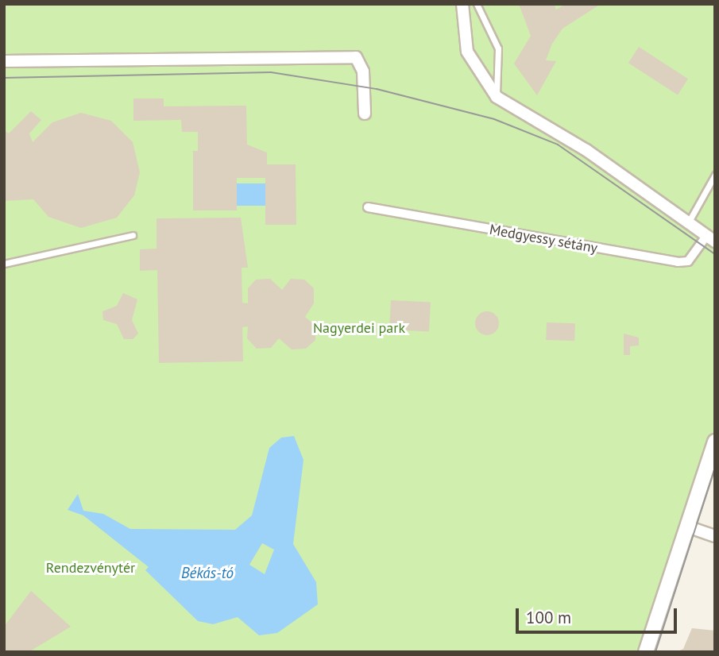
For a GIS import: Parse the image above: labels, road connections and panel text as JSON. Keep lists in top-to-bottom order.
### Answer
{
  "streets": {
    "street": ["Medgyessy sétány"]
  },
  "water": ["Békás-tó"],
  "parks": ["Nagyerdei park", "Rendezvénytér"],
  "scale_bar": "100 m"
}
